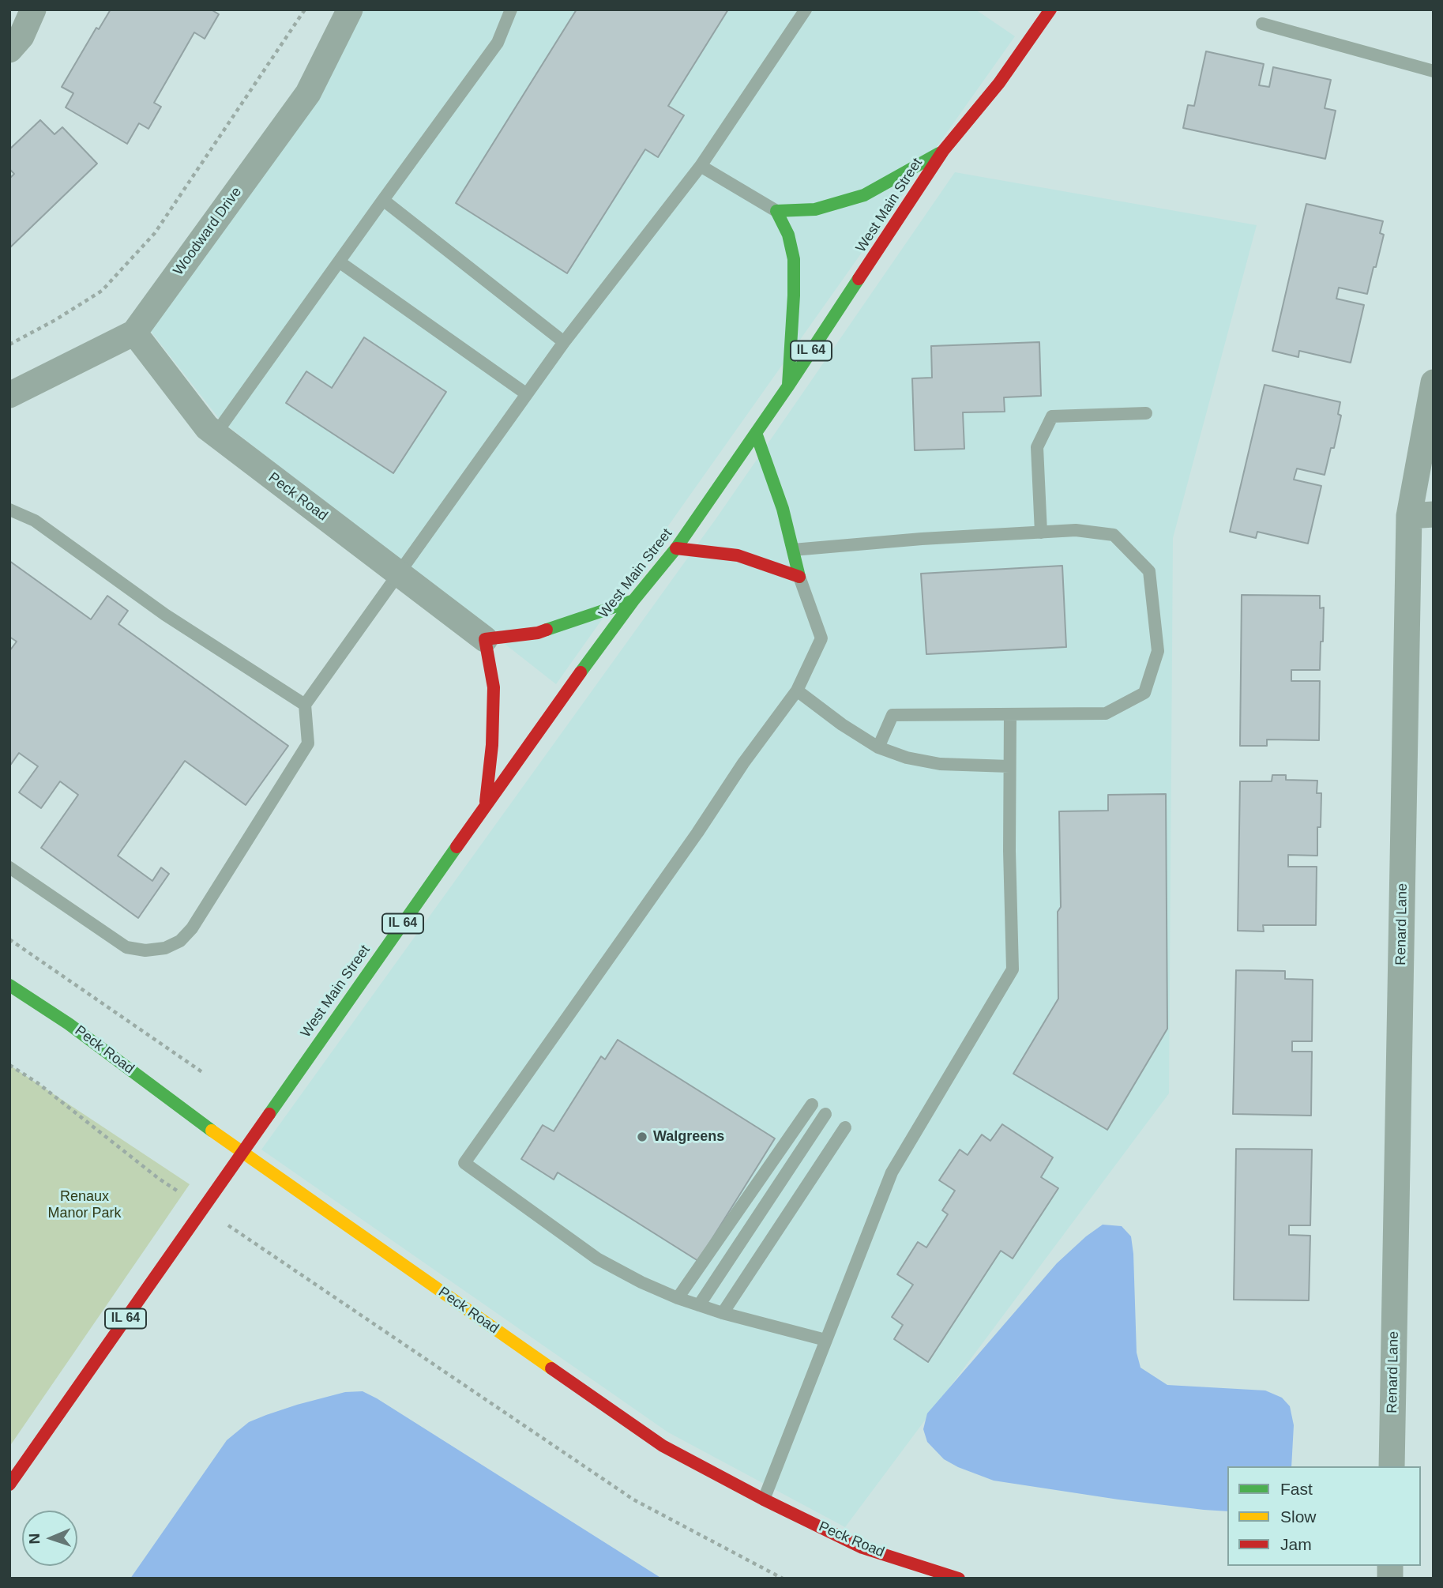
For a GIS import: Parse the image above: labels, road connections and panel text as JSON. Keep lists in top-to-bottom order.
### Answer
{
  "streets": {
    "main road": ["West Main Street", "IL 64", "Peck Road"],
    "street": ["Woodward Drive", "Renard Lane"]
  },
  "crossings": [
    ["West Main Street", "IL 64"],
    ["West Main Street", "Peck Road"],
    ["Woodward Drive", "Peck Road"],
    ["IL 64", "Peck Road"]
  ],
  "parks": ["Renaux Manor Park"],
  "places": ["Walgreens"],
  "legend": ["Fast", "Slow", "Jam"],
  "north": "left"
}
